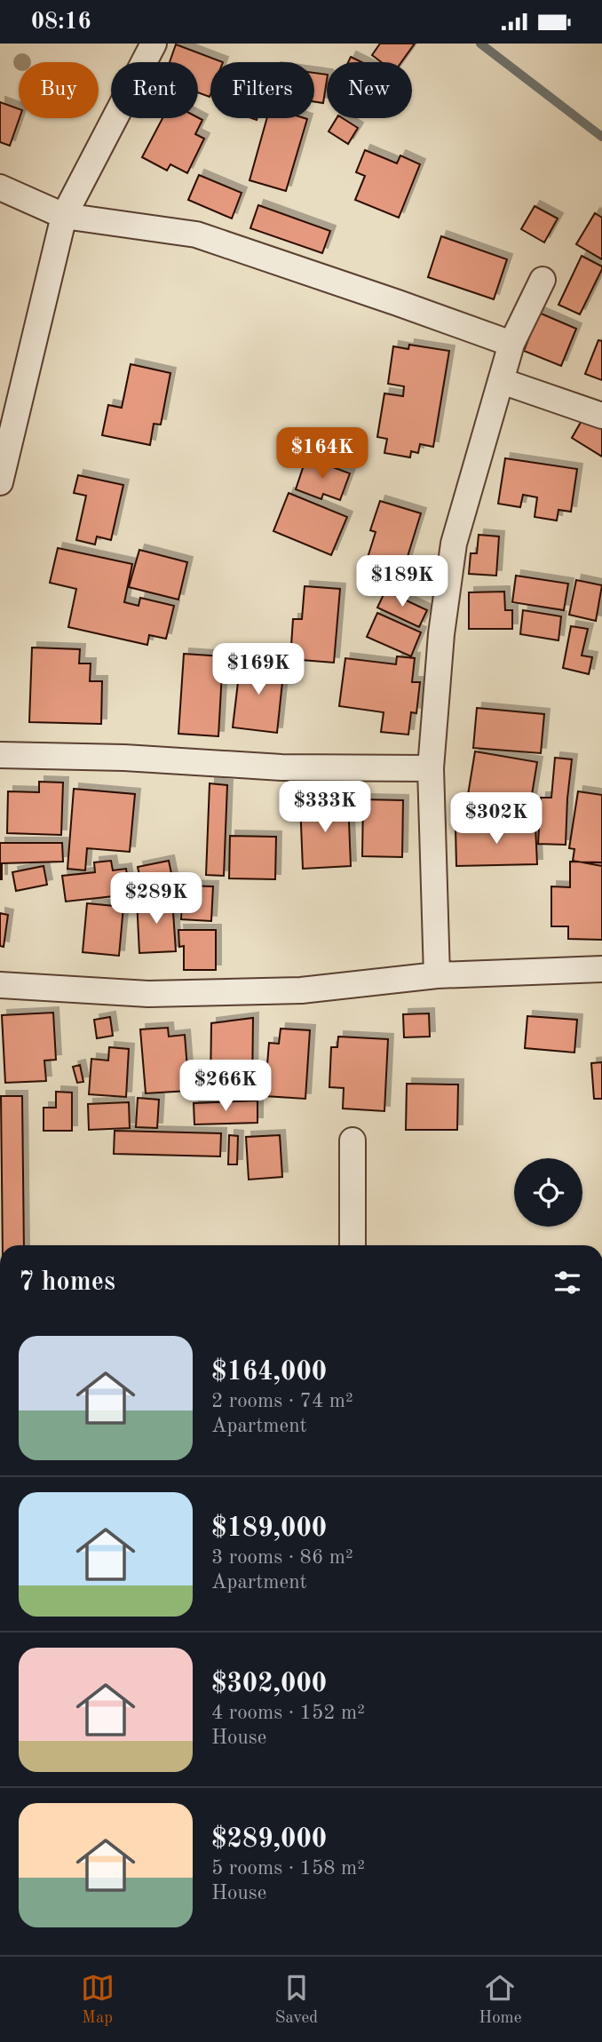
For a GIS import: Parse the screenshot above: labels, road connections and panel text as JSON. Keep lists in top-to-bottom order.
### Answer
{
  "page": {
    "status": "08:16",
    "chip": [
      "Buy",
      "Rent",
      "Filters",
      "New"
    ],
    "price": [
      "$164K",
      "$189K",
      "$169K",
      "$333K",
      "$302K",
      "$289K",
      "$266K"
    ],
    "heading": "7 homes",
    "list": [
      {
        "name": "$164,000",
        "note": "2 rooms · 74 m² · Apartment"
      },
      {
        "name": "$189,000",
        "note": "3 rooms · 86 m² · Apartment"
      },
      {
        "name": "$302,000",
        "note": "4 rooms · 152 m² · House"
      },
      {
        "name": "$289,000",
        "note": "5 rooms · 158 m² · House"
      }
    ],
    "tabs": ["Map", "Saved", "Home"]
  }
}
